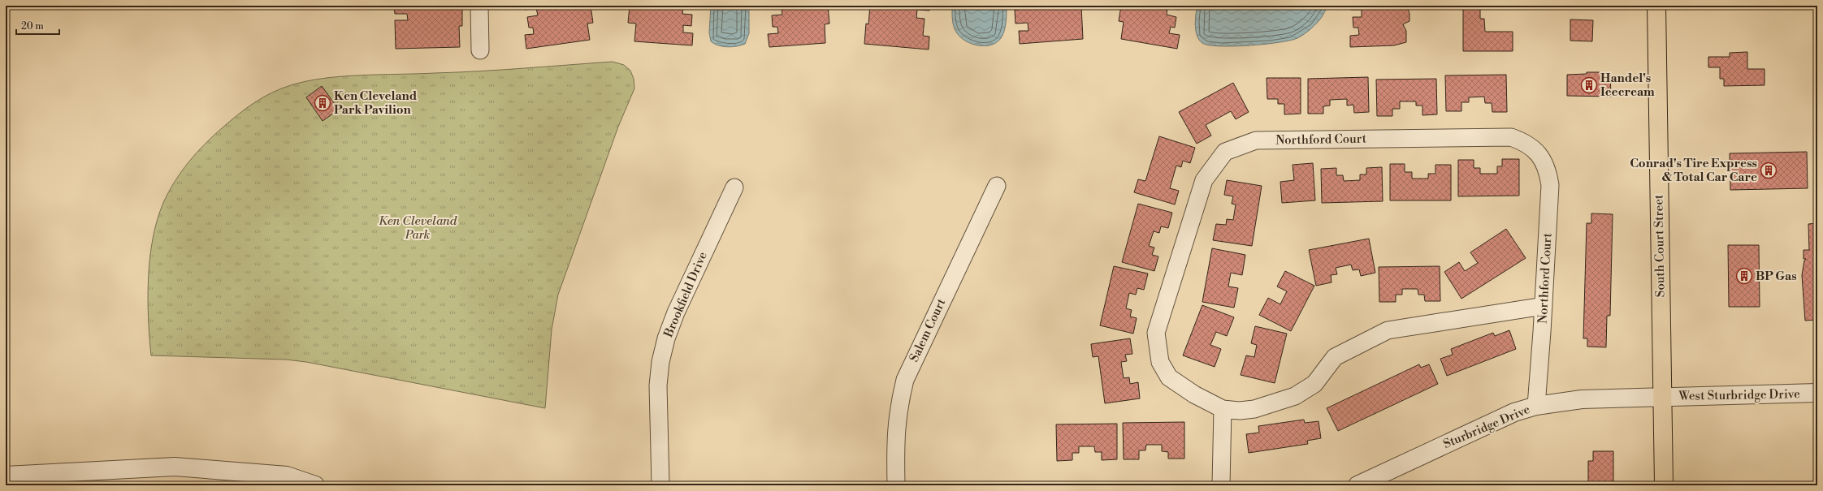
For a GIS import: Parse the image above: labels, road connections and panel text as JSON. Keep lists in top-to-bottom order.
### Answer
{
  "streets": {
    "main road": ["South Court Street"],
    "street": [
      "Northford Court",
      "Brookfield Drive",
      "Salem Court",
      "West Sturbridge Drive",
      "Sturbridge Drive"
    ]
  },
  "crossings": [
    ["Northford Court", "Sturbridge Drive"],
    ["South Court Street", "West Sturbridge Drive"],
    ["South Court Street", "Sturbridge Drive"],
    ["West Sturbridge Drive", "Sturbridge Drive"]
  ],
  "parks": ["Ken Cleveland Park"],
  "places": {
    "building": [
      "Handel's Icecream",
      "Ken Cleveland Park Pavilion",
      "Conrad's Tire Express & Total Car Care",
      "BP Gas"
    ]
  },
  "scale_bar": "20 m"
}
